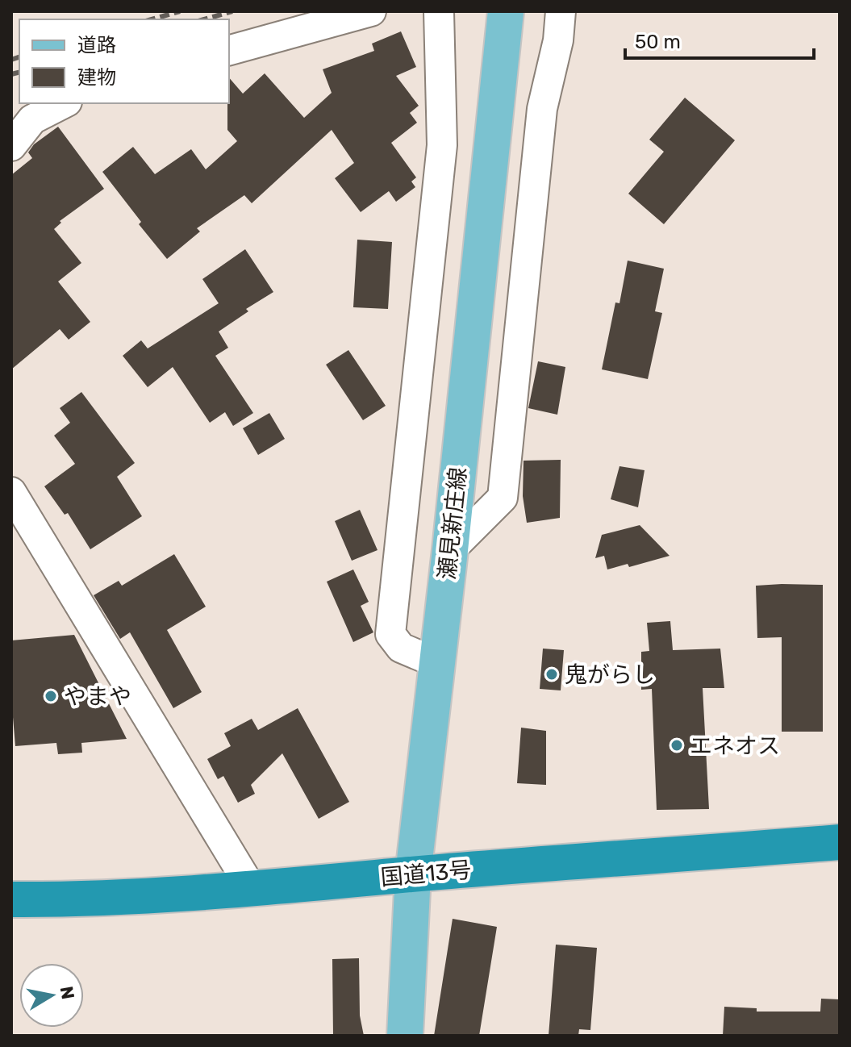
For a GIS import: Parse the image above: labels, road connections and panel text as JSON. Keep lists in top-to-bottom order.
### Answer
{
  "streets": {
    "highway": ["国道13号"],
    "main road": ["瀬見新庄線"]
  },
  "crossings": [
    ["瀬見新庄線", "国道13号"]
  ],
  "places": ["鬼がらし", "やまや", "エネオス"],
  "legend": ["道路", "建物"],
  "scale_bar": "50 m",
  "north": "right"
}
